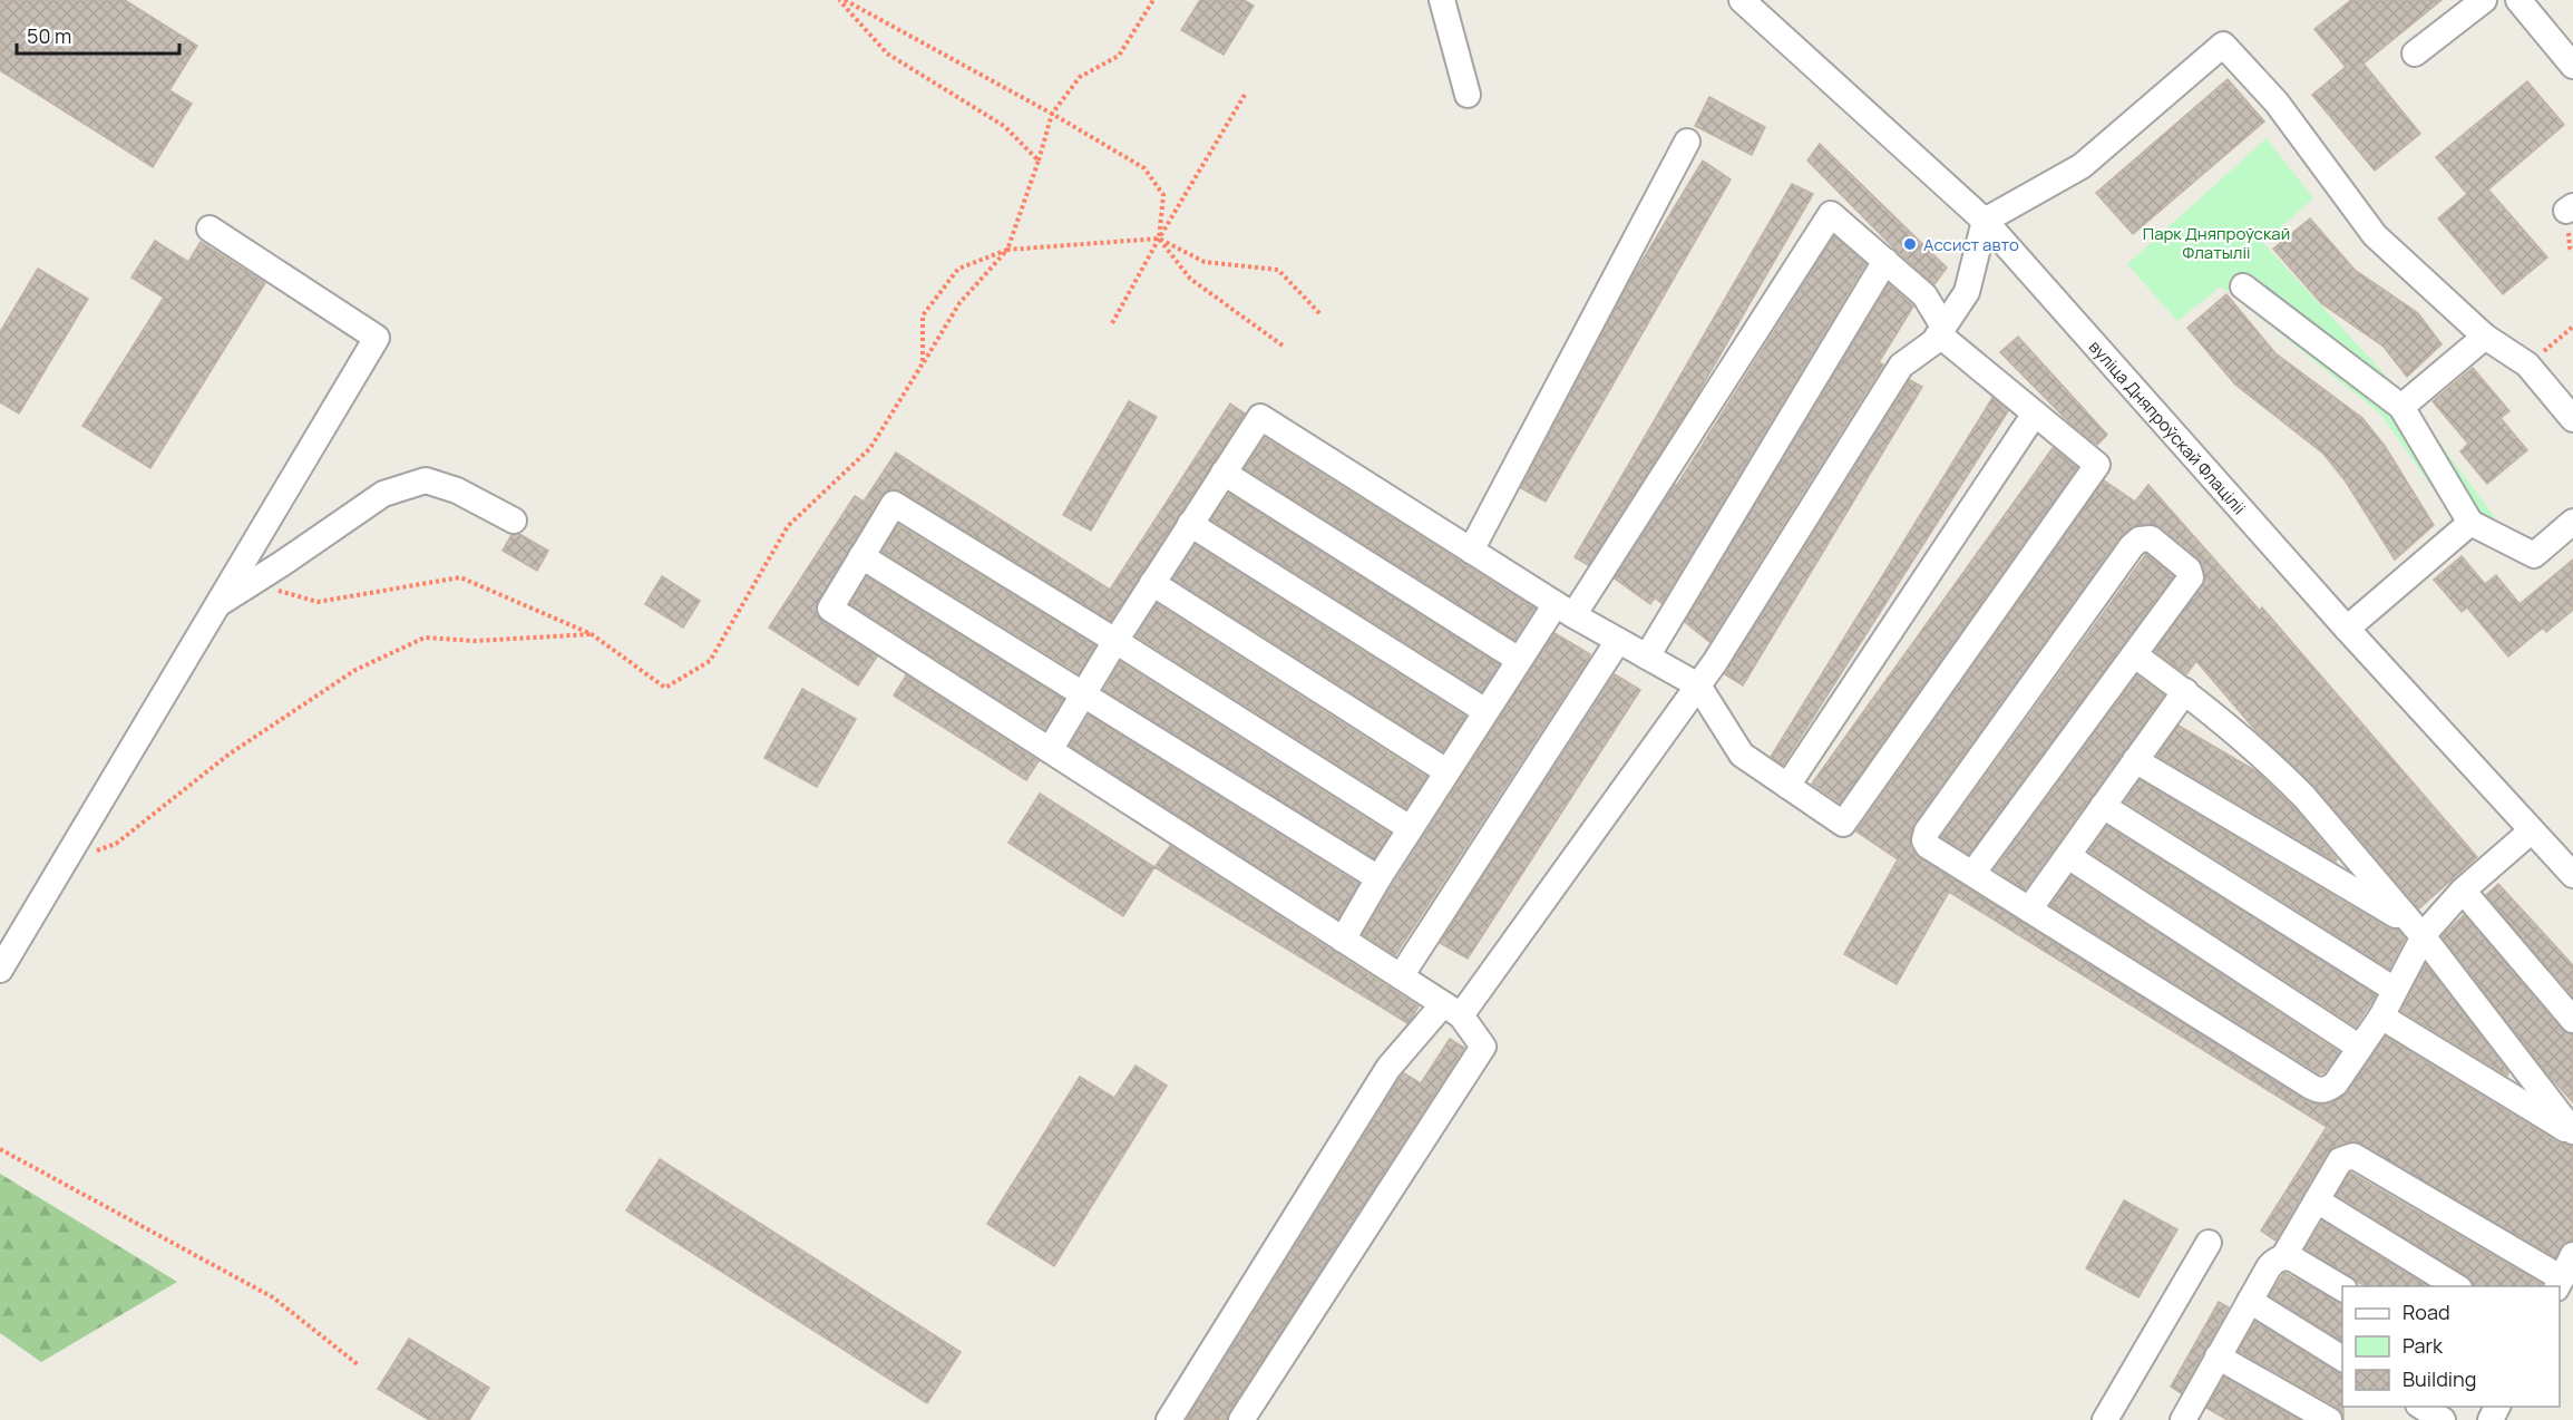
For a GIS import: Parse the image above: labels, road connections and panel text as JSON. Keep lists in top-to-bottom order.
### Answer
{
  "streets": {
    "street": ["вуліца Дняпроўскай Флаціліі"]
  },
  "parks": ["Парк Дняпроўскай Флатыліі"],
  "places": ["Ассист авто"],
  "legend": ["Road", "Park", "Building"],
  "scale_bar": "50 m"
}
